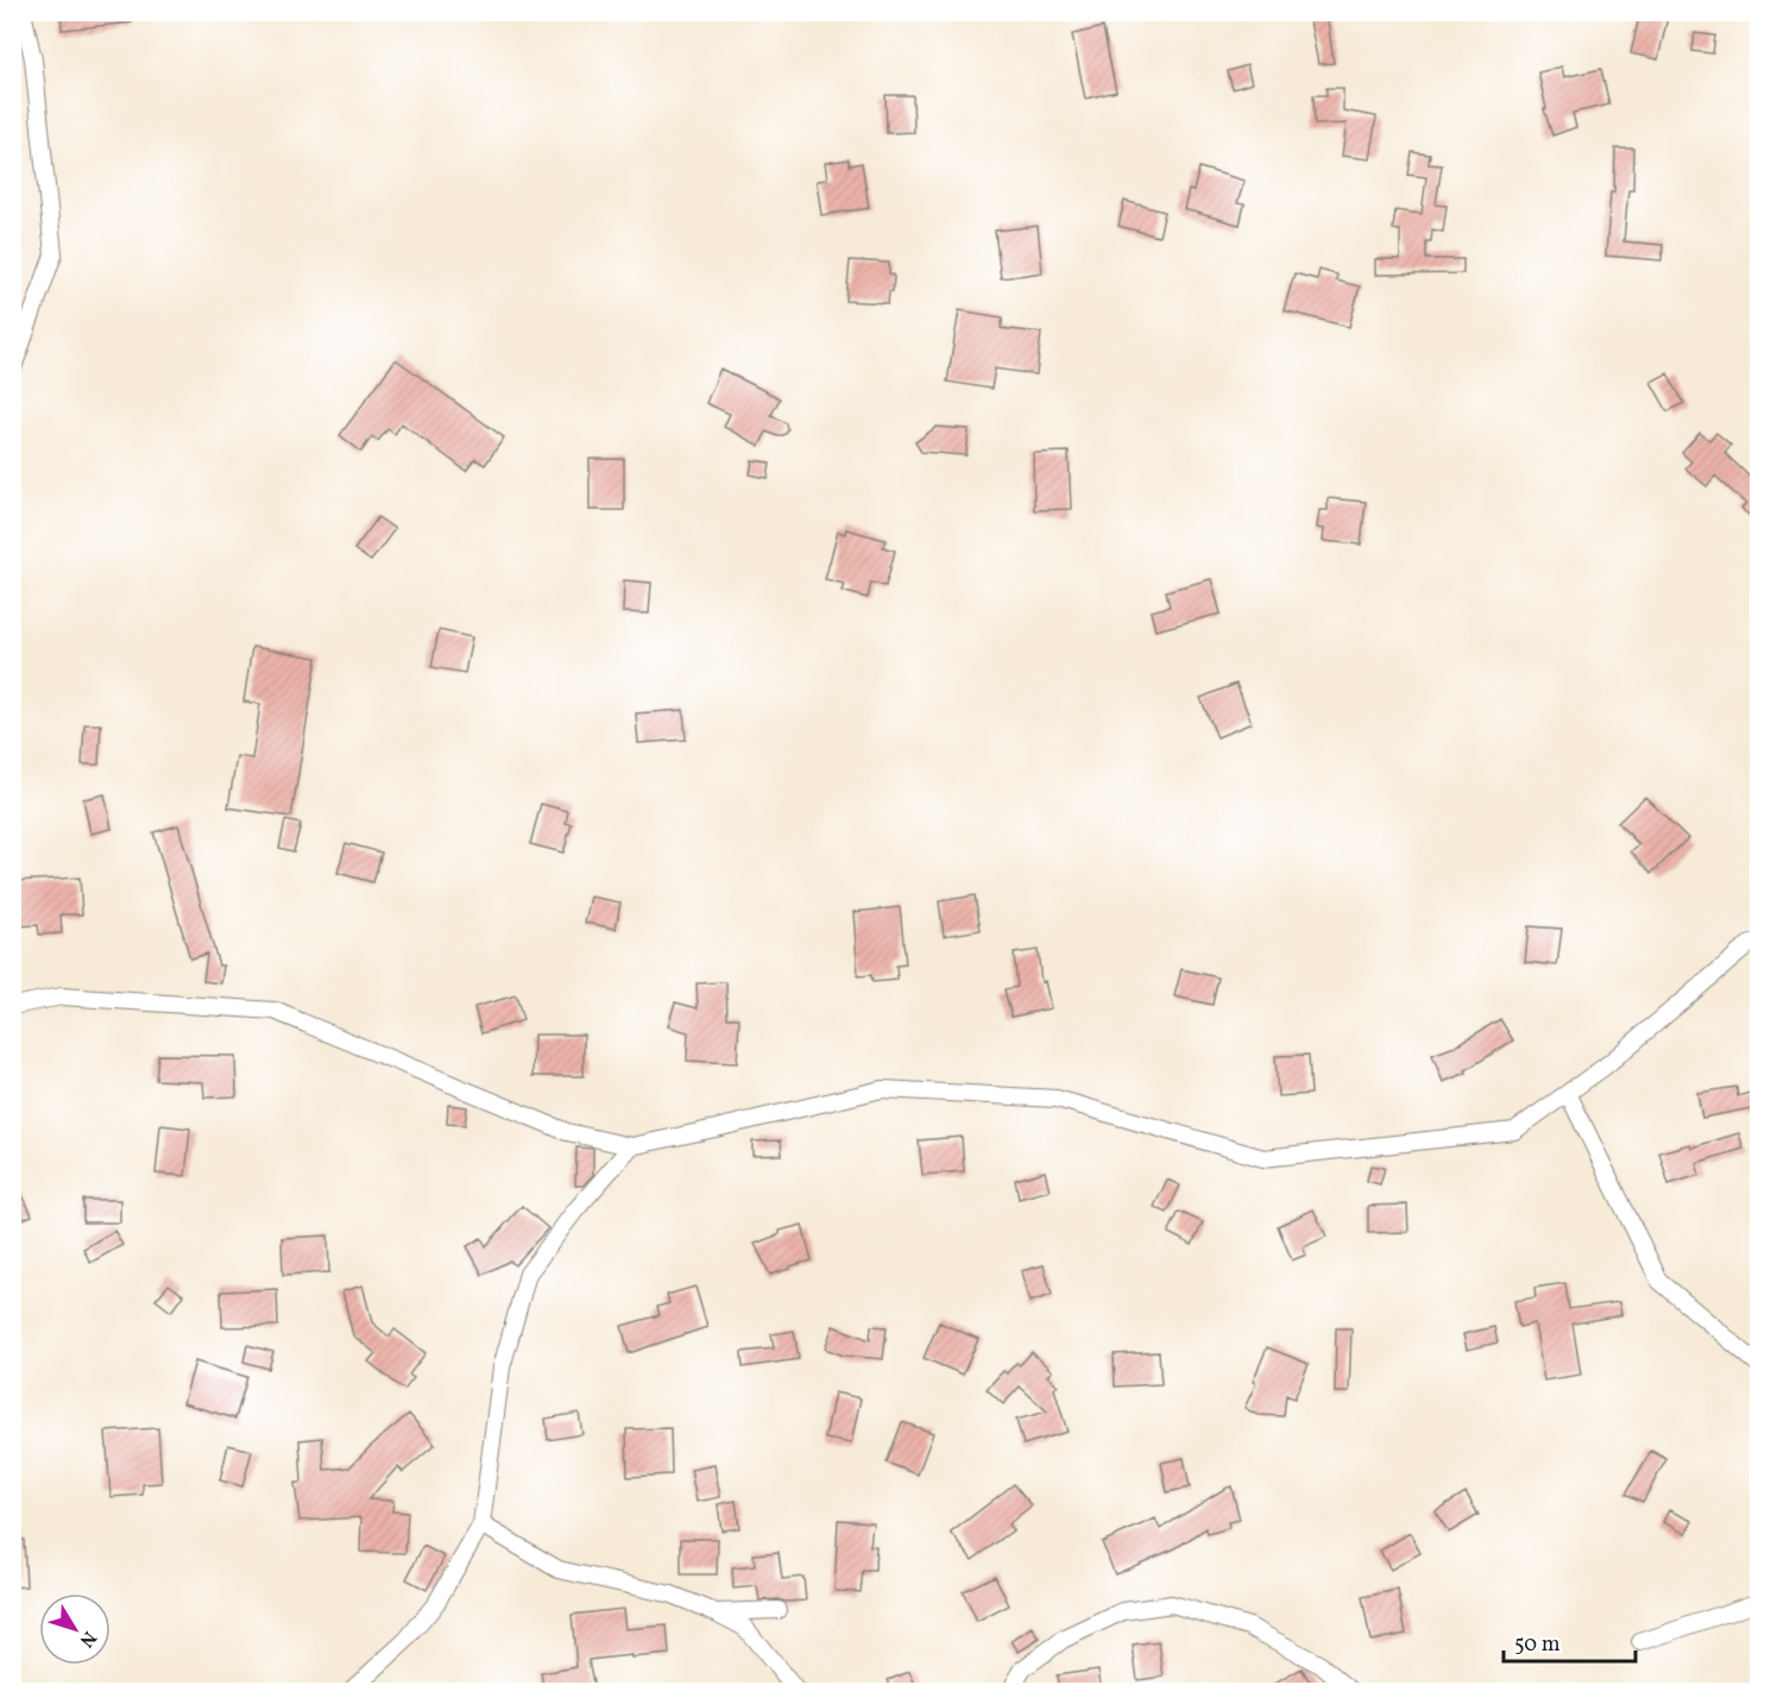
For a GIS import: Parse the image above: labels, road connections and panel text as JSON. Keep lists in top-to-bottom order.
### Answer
{
  "scale_bar": "50 m",
  "north": "bottom right"
}
